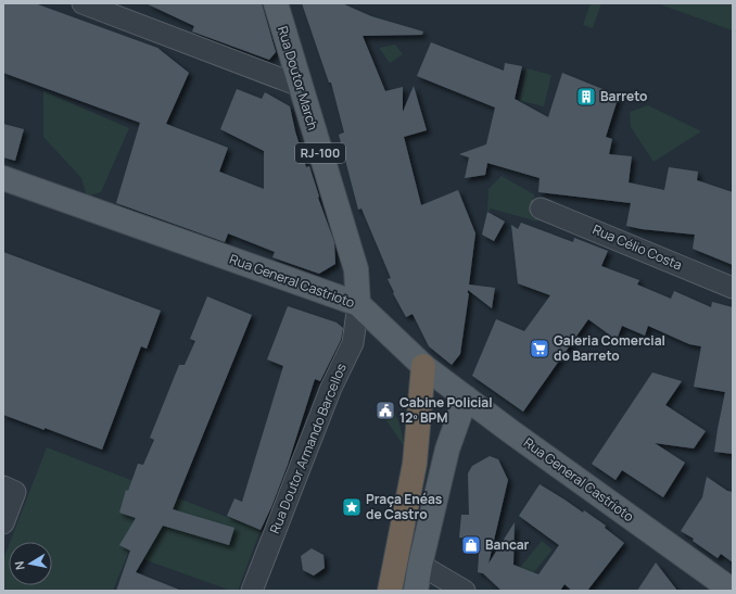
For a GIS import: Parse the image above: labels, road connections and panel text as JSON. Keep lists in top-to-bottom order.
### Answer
{
  "streets": {
    "main road": ["Rua Doutor March", "RJ-100", "Rua General Castrioto"],
    "street": ["Rua Célio Costa", "Rua Doutor Armando Barcellos"]
  },
  "crossings": [
    ["Rua Doutor March", "Rua General Castrioto"],
    ["Rua Doutor March", "Rua Doutor Armando Barcellos"],
    ["Rua General Castrioto", "Rua Doutor Armando Barcellos"]
  ],
  "places": {
    "building": ["Barreto"],
    "supermarket": ["Galeria Comercial do Barreto"],
    "public building": ["Cabine Policial 12º BPM"],
    "place": ["Praça Enéas de Castro"],
    "shop": ["Bancar"]
  },
  "north": "left"
}
